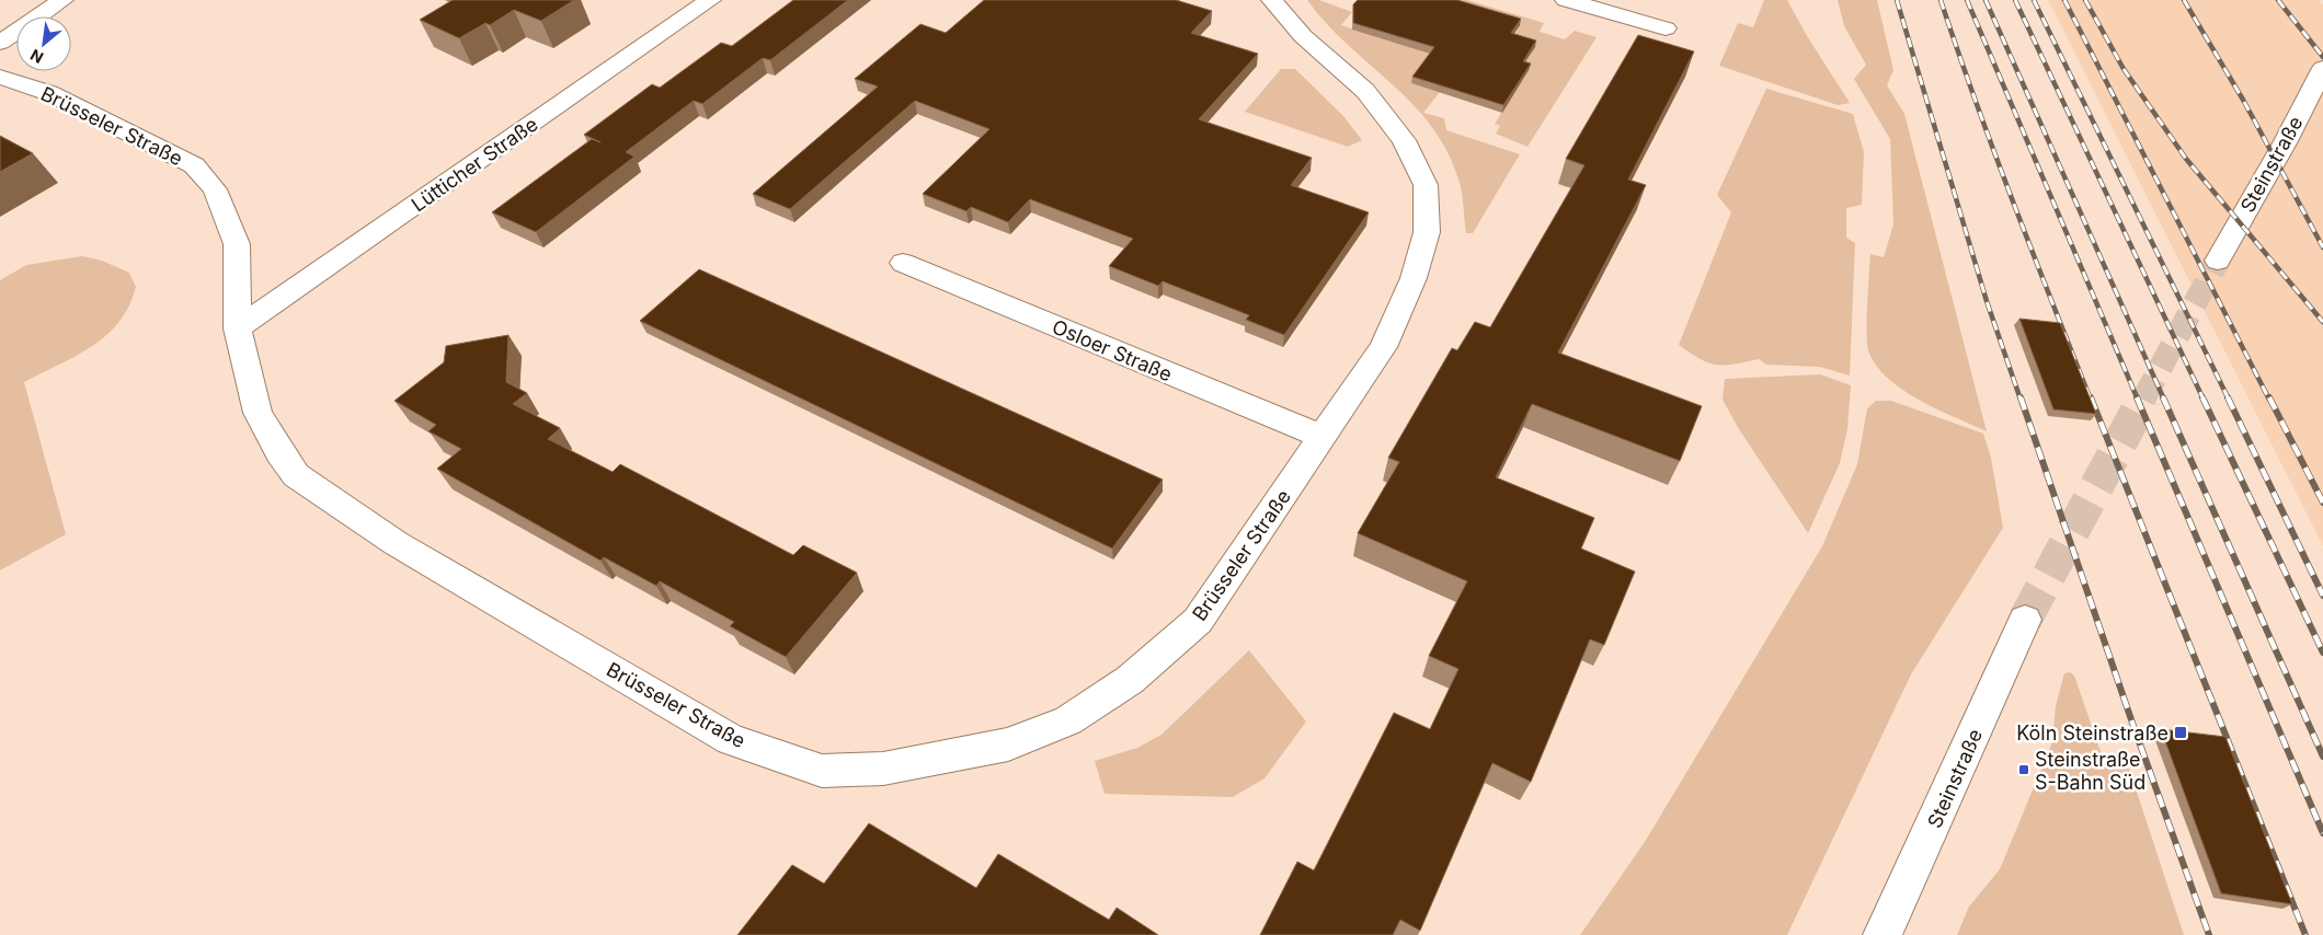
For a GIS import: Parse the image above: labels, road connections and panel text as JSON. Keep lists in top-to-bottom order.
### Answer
{
  "streets": {
    "street": [
      "Brüsseler Straße",
      "Lütticher Straße",
      "Steinstraße",
      "Osloer Straße"
    ]
  },
  "crossings": [
    ["Brüsseler Straße", "Lütticher Straße"],
    ["Brüsseler Straße", "Osloer Straße"]
  ],
  "places": {
    "transit": ["Köln Steinstraße", "Steinstraße S-Bahn Süd"]
  },
  "north": "bottom left"
}
